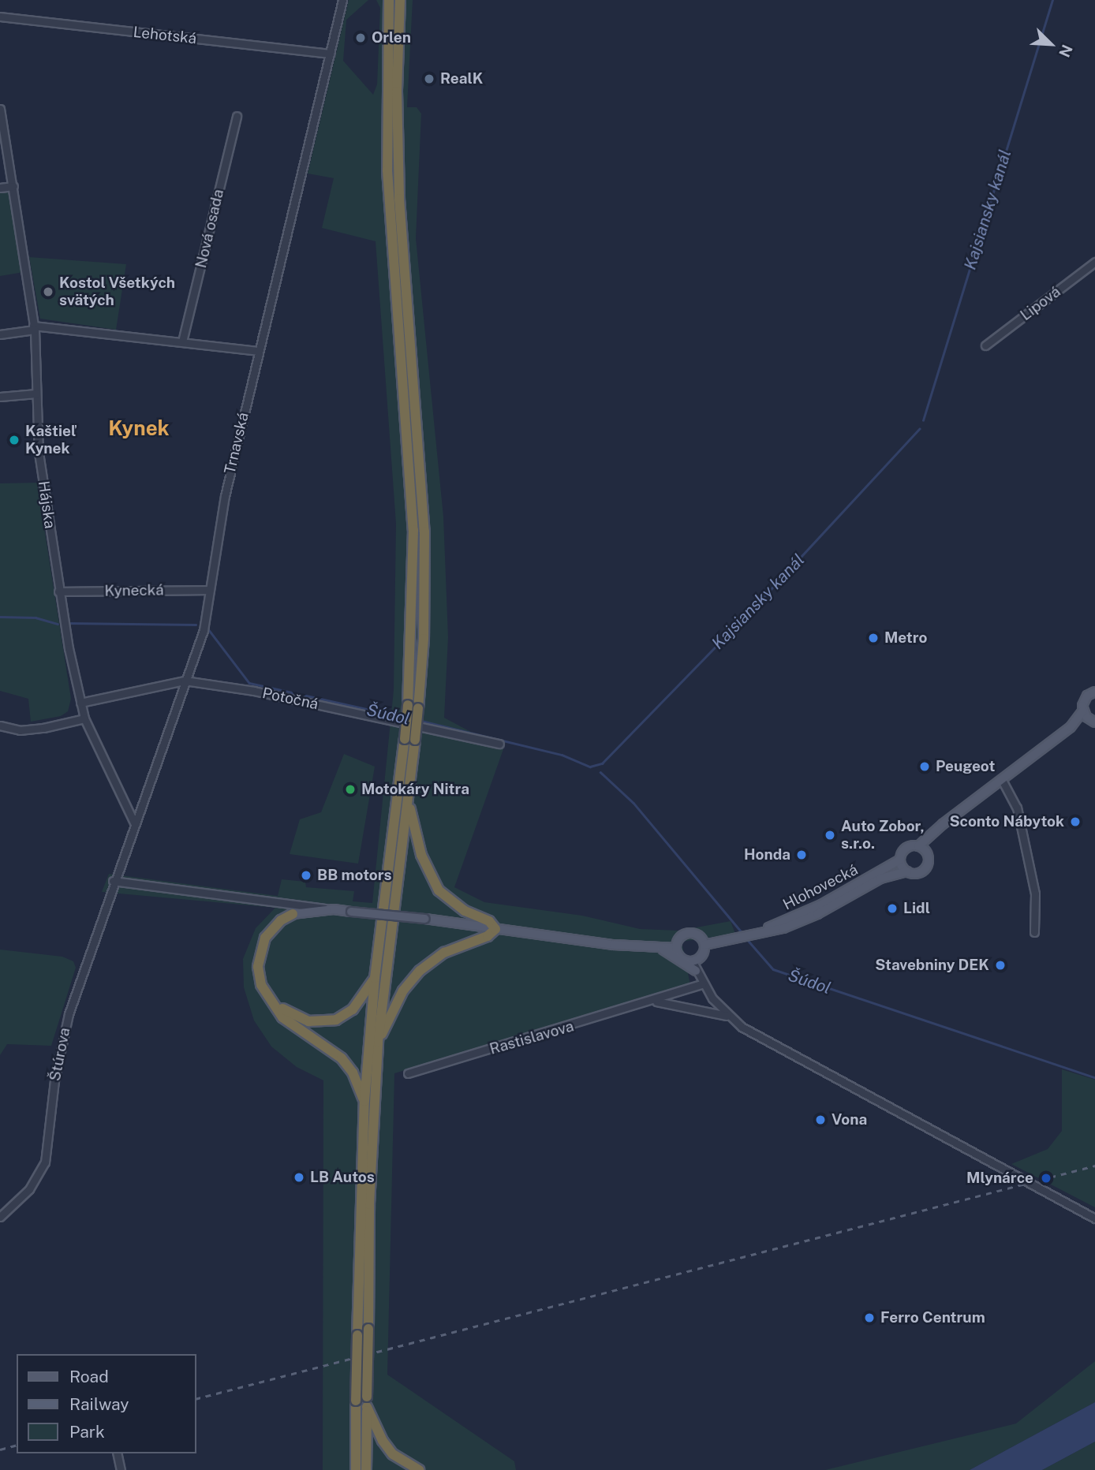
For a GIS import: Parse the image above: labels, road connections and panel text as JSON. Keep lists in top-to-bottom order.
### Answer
{
  "streets": {
    "main road": ["Hlohovecká"],
    "street": [
      "Lehotská",
      "Nová osada",
      "Lipová",
      "Trnavská",
      "Hájska",
      "Kynecká",
      "Potočná",
      "Rastislavova",
      "Štúrova"
    ]
  },
  "crossings": [
    ["Lehotská", "Trnavská"],
    ["Trnavská", "Hájska"],
    ["Trnavská", "Kynecká"],
    ["Trnavská", "Potočná"],
    ["Trnavská", "Štúrova"],
    ["Hájska", "Kynecká"],
    ["Hájska", "Potočná"]
  ],
  "districts": ["Kynek"],
  "water": ["Kajsiansky kanál", "Šúdol"],
  "places": [
    "Orlen",
    "RealK",
    "Kostol Všetkých svätých",
    "Kaštieľ Kynek",
    "Metro",
    "Peugeot",
    "Motokáry Nitra",
    "Sconto Nábytok",
    "Auto Zobor, s.r.o.",
    "Honda",
    "BB motors",
    "Lidl",
    "Stavebniny DEK",
    "Vona",
    "LB Autos",
    "Mlynárce",
    "Ferro Centrum"
  ],
  "legend": ["Road", "Railway", "Park"],
  "north": "bottom right"
}
